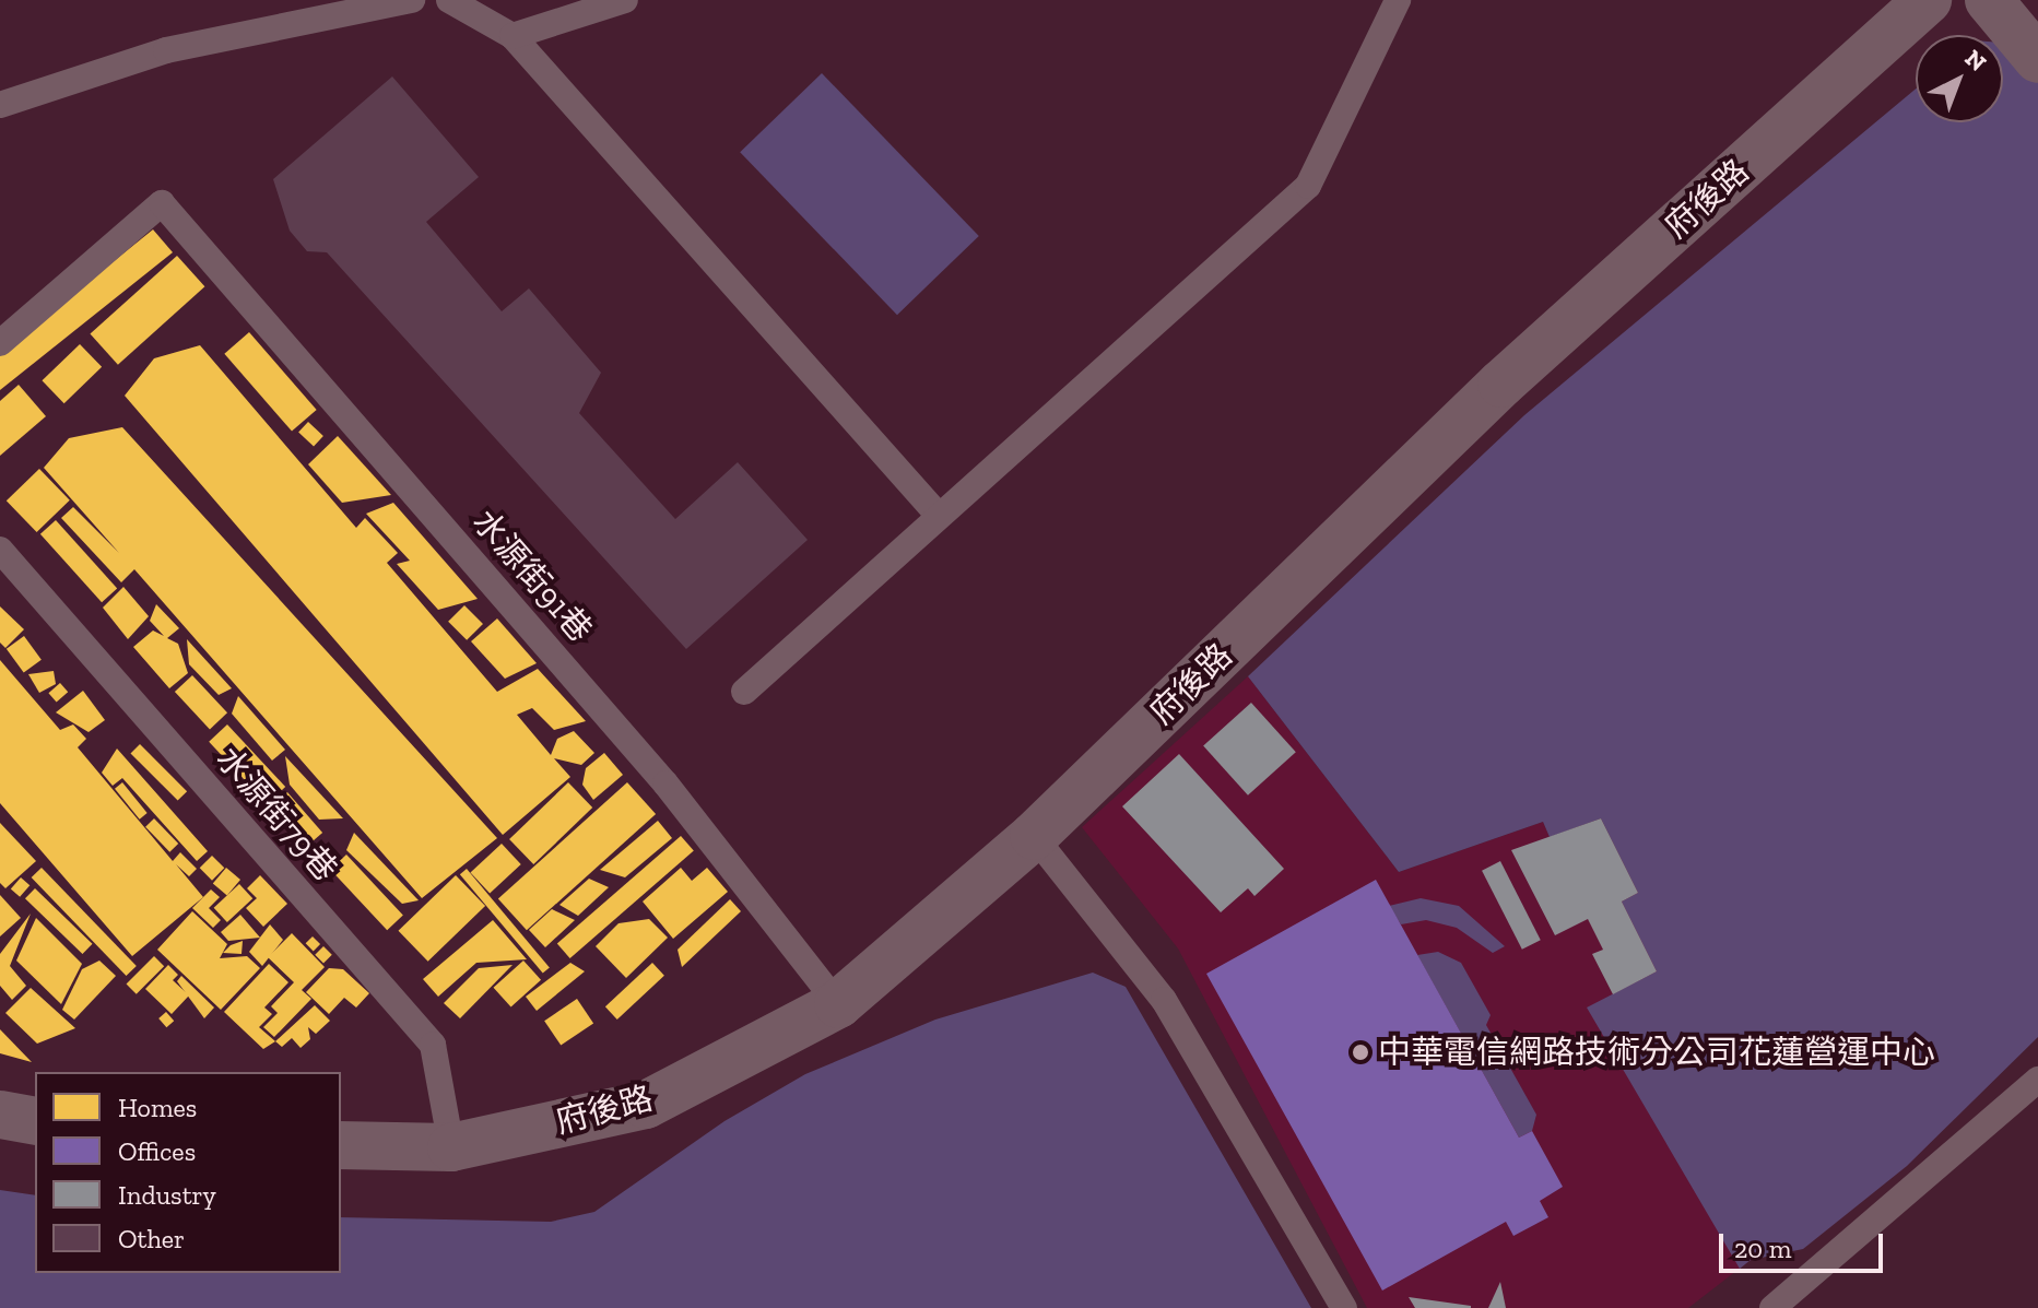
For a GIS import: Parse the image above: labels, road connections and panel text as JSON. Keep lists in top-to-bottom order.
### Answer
{
  "streets": {
    "street": ["府後路"],
    "lane": ["水源街91巷", "水源街79巷"]
  },
  "crossings": [
    ["府後路", "水源街91巷"],
    ["府後路", "水源街79巷"]
  ],
  "places": ["中華電信網路技術分公司花蓮營運中心"],
  "legend": [
    "Homes",
    "Offices",
    "Industry",
    "Other"
  ],
  "scale_bar": "20 m",
  "north": "top right"
}
